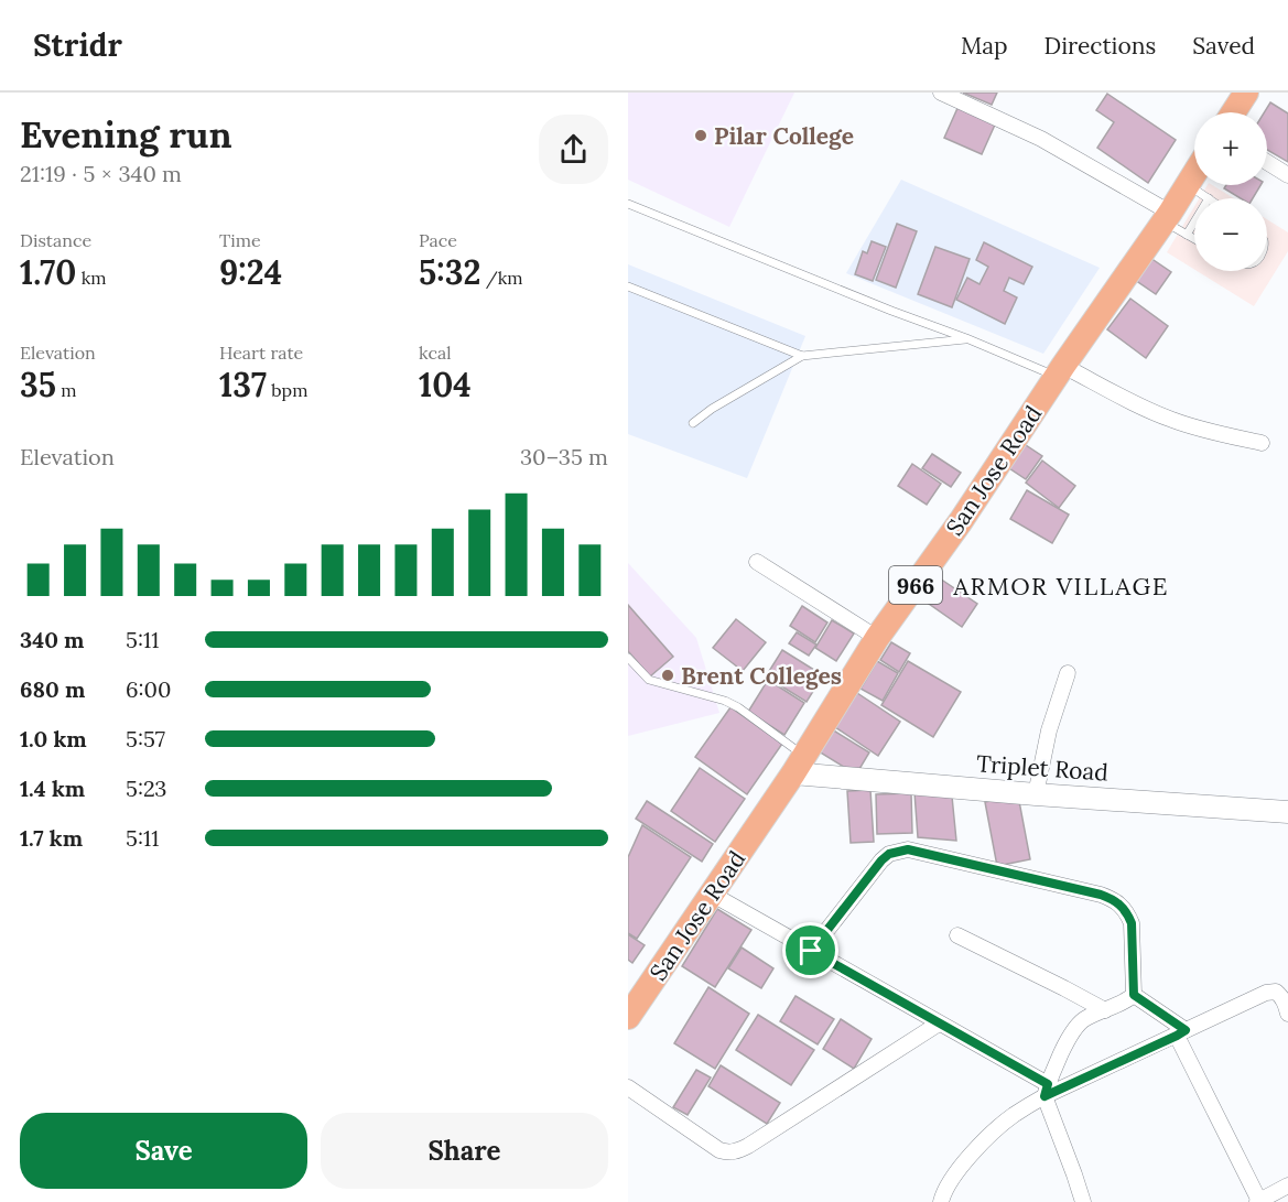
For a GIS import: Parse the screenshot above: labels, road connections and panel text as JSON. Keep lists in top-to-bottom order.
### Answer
{
  "streets": {
    "main road": ["San Jose Road", "966"],
    "street": ["Triplet Road"]
  },
  "crossings": [
    ["San Jose Road", "Triplet Road"]
  ],
  "districts": ["ARMOR VILLAGE"],
  "places": ["Pilar College", "Brent Colleges"],
  "page": {
    "header": "Stridr",
    "nav": ["Map", "Directions", "Saved"],
    "heading": ["Evening run", "21:19 · 5 × 340 m"],
    "map_buttons": ["+", "−"],
    "stats": [
      ["Distance", "1.70 km"],
      ["Time", "9:24"],
      ["Pace", "5:32 /km"],
      ["Elevation", "35 m"],
      ["Heart rate", "137 bpm"],
      ["kcal", "104"]
    ],
    "chart": ["Elevation", "30–35 m"],
    "list": [
      {
        "name": "340 m",
        "note": "5:11"
      },
      {
        "name": "680 m",
        "note": "6:00"
      },
      {
        "name": "1.0 km",
        "note": "5:57"
      },
      {
        "name": "1.4 km",
        "note": "5:23"
      },
      {
        "name": "1.7 km",
        "note": "5:11"
      }
    ],
    "buttons": ["Save", "Share"]
  }
}
